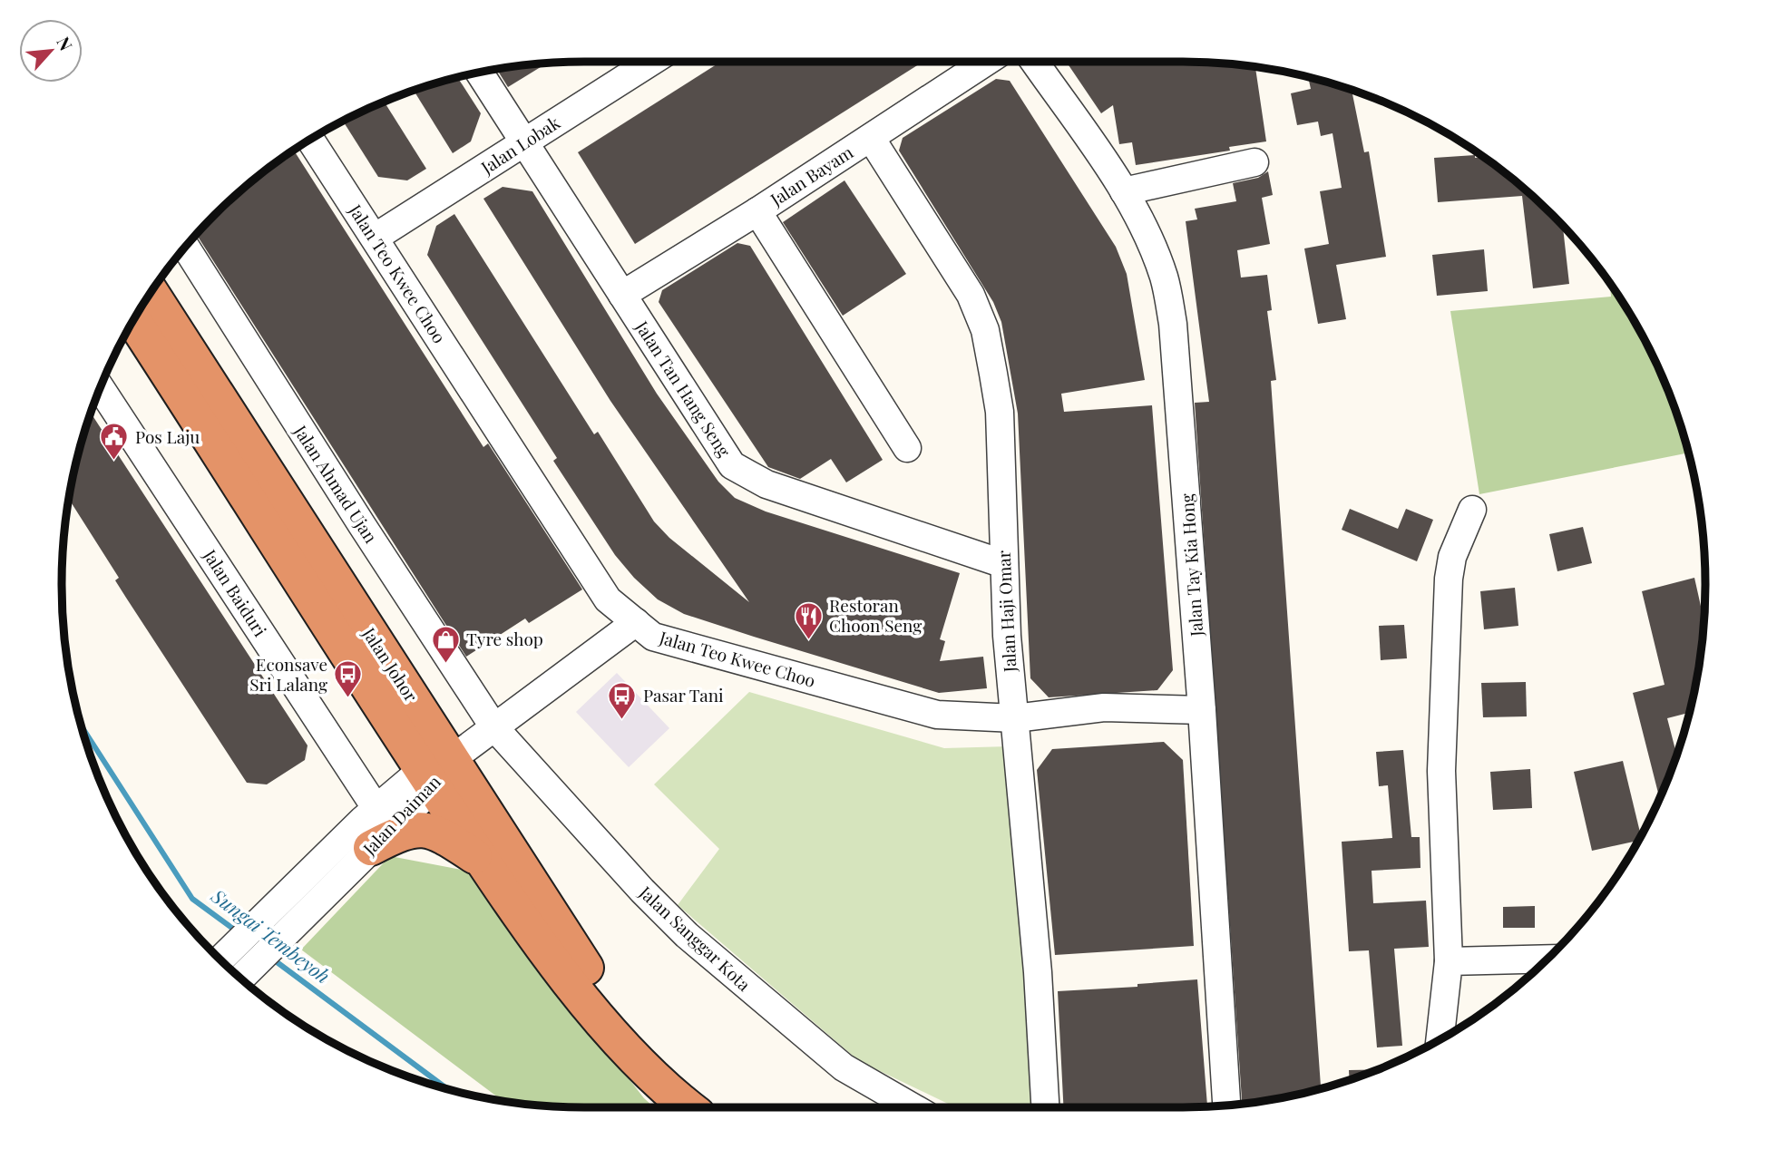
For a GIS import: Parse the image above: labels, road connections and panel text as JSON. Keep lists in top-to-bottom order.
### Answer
{
  "streets": {
    "highway": ["Jalan Johor"],
    "street": [
      "Jalan Lobak",
      "Jalan Bayam",
      "Jalan Teo Kwee Choo",
      "Jalan Tan Hang Seng",
      "Jalan Ahmad Ujan",
      "Jalan Tay Kia Hong",
      "Jalan Baiduri",
      "Jalan Haji Omar",
      "Jalan Daiman",
      "Jalan Sanggar Kota"
    ]
  },
  "crossings": [
    ["Jalan Lobak", "Jalan Teo Kwee Choo"],
    ["Jalan Lobak", "Jalan Tan Hang Seng"],
    ["Jalan Bayam", "Jalan Tan Hang Seng"],
    ["Jalan Bayam", "Jalan Haji Omar"],
    ["Jalan Teo Kwee Choo", "Jalan Tay Kia Hong"],
    ["Jalan Teo Kwee Choo", "Jalan Haji Omar"],
    ["Jalan Tan Hang Seng", "Jalan Haji Omar"],
    ["Jalan Ahmad Ujan", "Jalan Sanggar Kota"],
    ["Jalan Baiduri", "Jalan Daiman"],
    ["Jalan Johor", "Jalan Daiman"]
  ],
  "water": ["Sungai Tembeyoh"],
  "places": {
    "public building": ["Pos Laju"],
    "restaurant": ["Restoran Choon Seng"],
    "shop": ["Tyre shop"],
    "bus stop": ["Econsave Sri Lalang", "Pasar Tani"]
  },
  "north": "top right"
}
